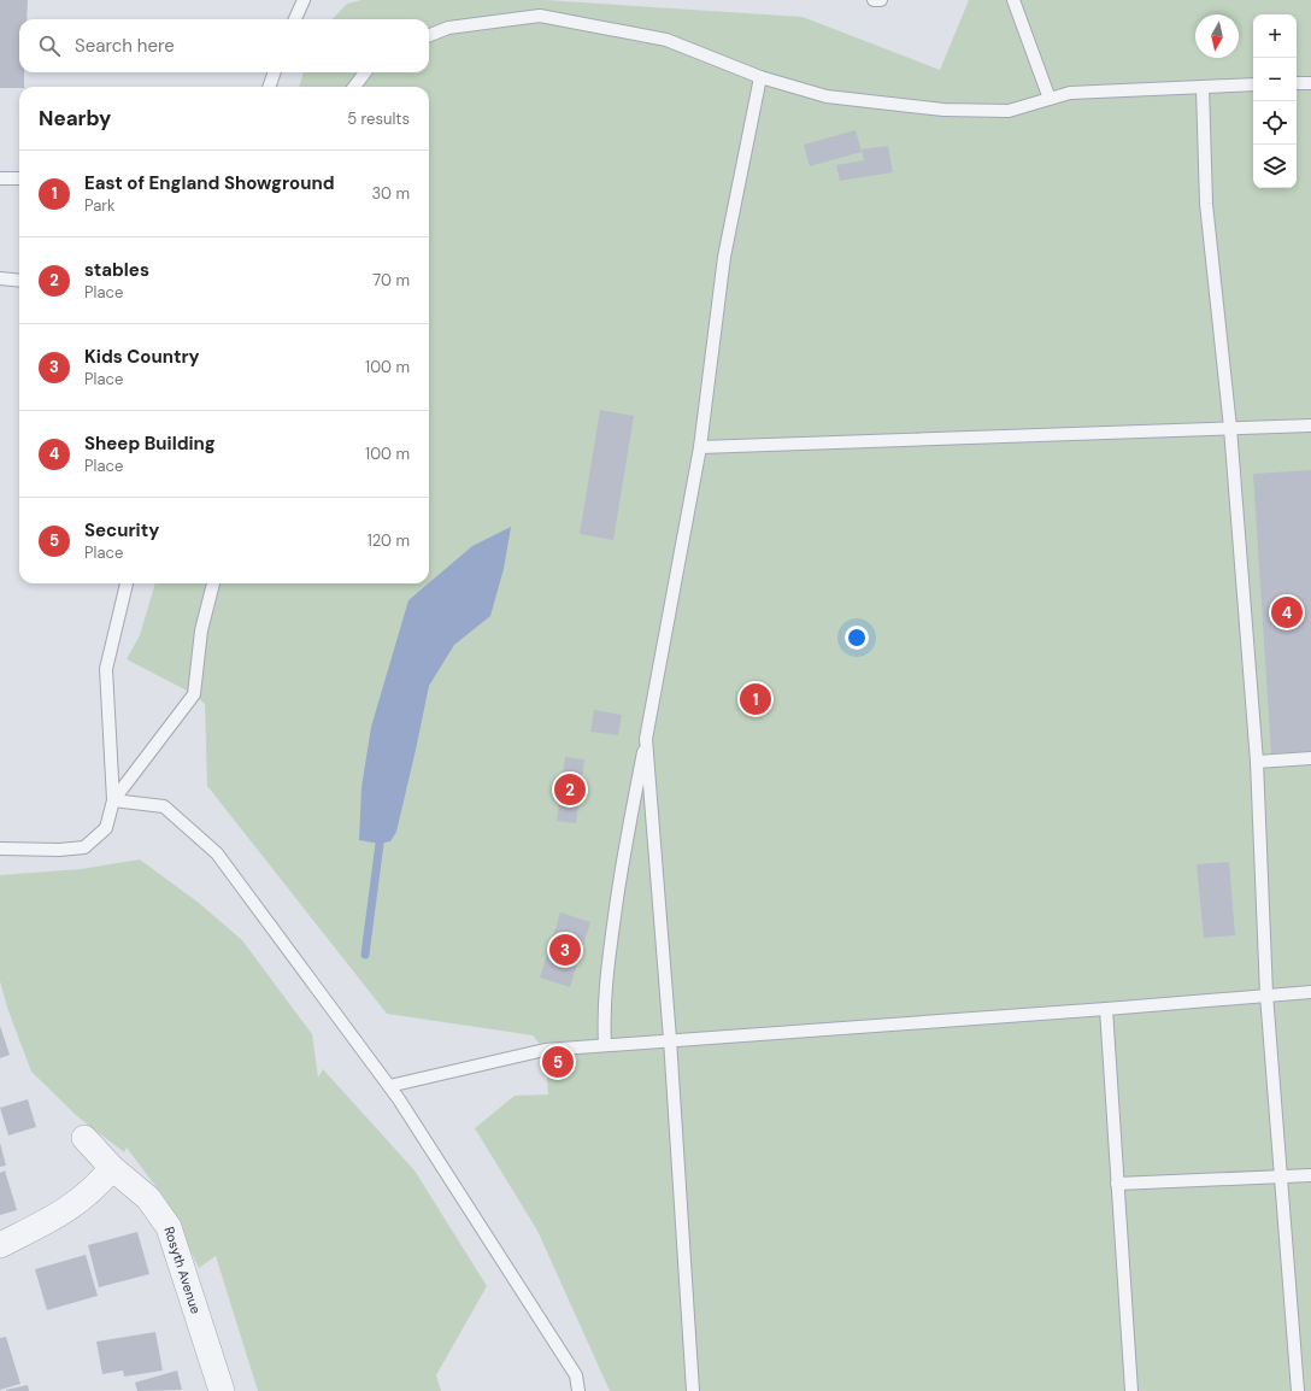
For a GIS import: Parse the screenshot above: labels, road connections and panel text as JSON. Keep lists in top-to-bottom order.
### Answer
{
  "streets": {
    "street": ["Rosyth Avenue"]
  },
  "north": "bottom",
  "page": {
    "map_buttons": ["+", "−"],
    "search": "Search here",
    "heading": ["Nearby", "5 results"],
    "list": [
      {
        "mark": "1",
        "name": "East of England Showground",
        "note": "Park",
        "value": "30 m"
      },
      {
        "mark": "2",
        "name": "stables",
        "note": "Place",
        "value": "70 m"
      },
      {
        "mark": "3",
        "name": "Kids Country",
        "note": "Place",
        "value": "100 m"
      },
      {
        "mark": "4",
        "name": "Sheep Building",
        "note": "Place",
        "value": "100 m"
      },
      {
        "mark": "5",
        "name": "Security",
        "note": "Place",
        "value": "120 m"
      }
    ],
    "pins": [
      "4",
      "1",
      "2",
      "3",
      "5"
    ]
  }
}
